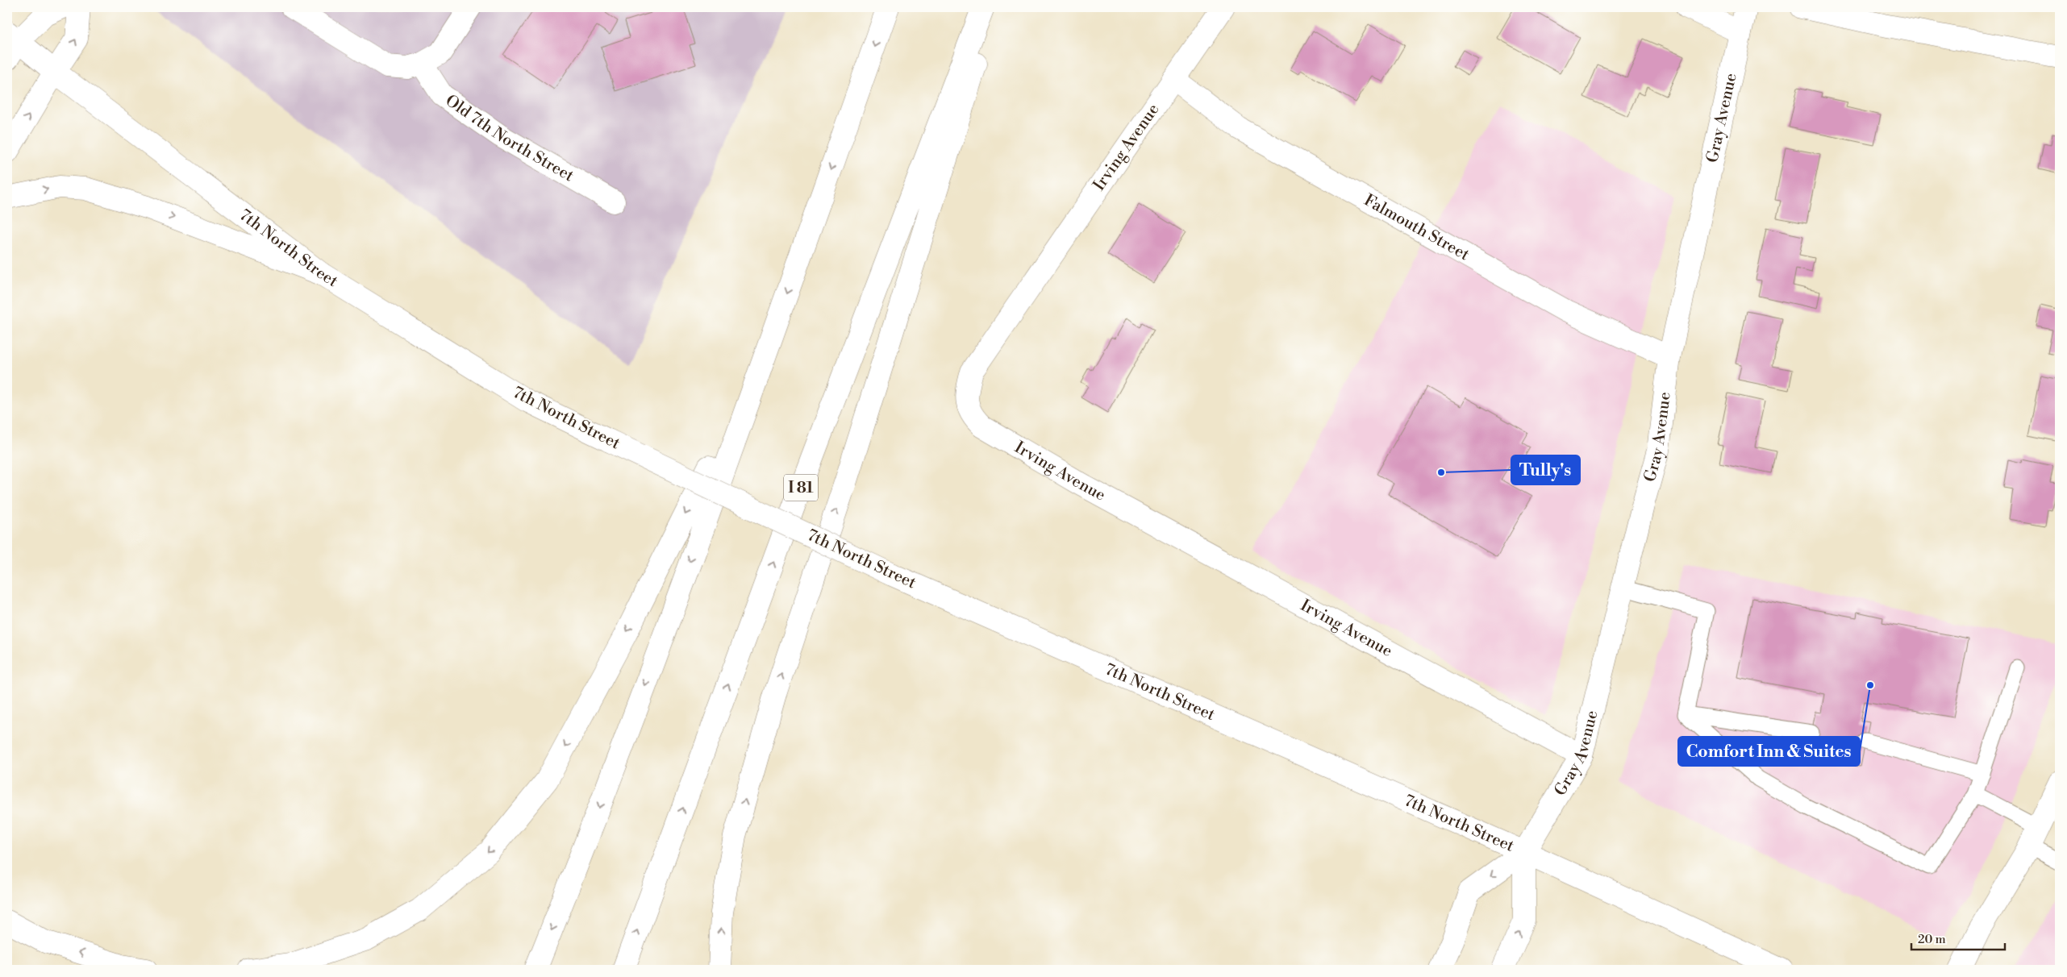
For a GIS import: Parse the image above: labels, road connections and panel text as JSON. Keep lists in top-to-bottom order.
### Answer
{
  "streets": {
    "main road": [
      "Gray Avenue",
      "Old 7th North Street",
      "Irving Avenue",
      "Falmouth Street",
      "7th North Street",
      "I 81"
    ]
  },
  "crossings": [
    ["Gray Avenue", "Irving Avenue"],
    ["Gray Avenue", "Falmouth Street"],
    ["Gray Avenue", "7th North Street"],
    ["Irving Avenue", "Falmouth Street"]
  ],
  "places": ["Tully's", "Comfort Inn & Suites"],
  "scale_bar": "20 m"
}
